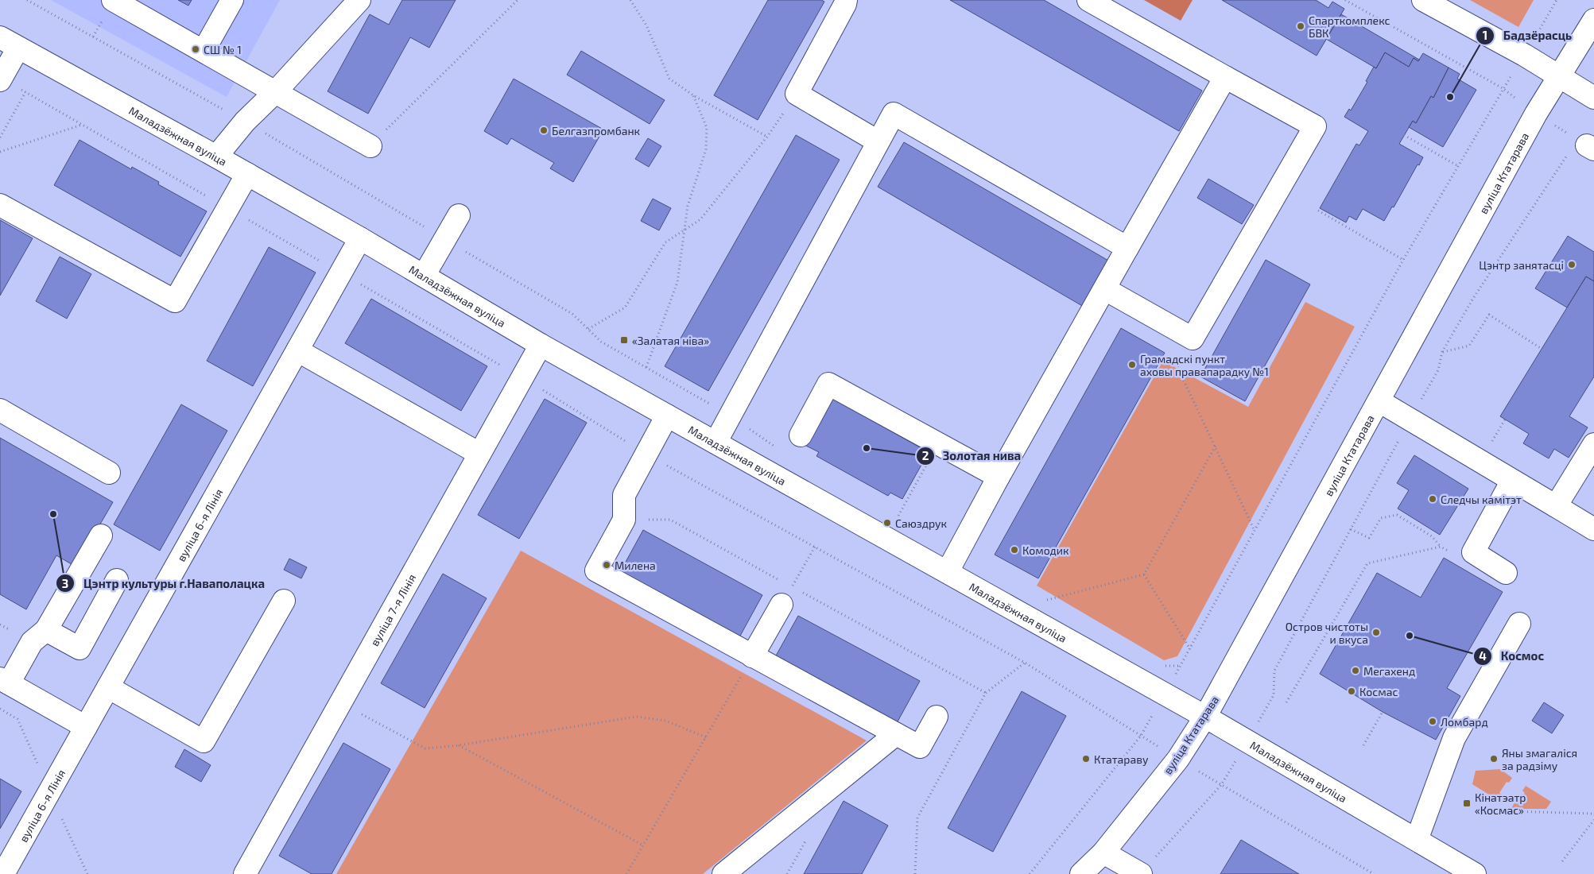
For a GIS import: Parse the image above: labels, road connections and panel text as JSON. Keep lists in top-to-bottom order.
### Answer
{
  "streets": {
    "street": [
      "Маладзёжная вуліца",
      "вуліца Ктатарава",
      "вуліца 6-я Лінія",
      "вуліца 7-я Лінія"
    ]
  },
  "crossings": [
    ["Маладзёжная вуліца", "вуліца Ктатарава"],
    ["Маладзёжная вуліца", "вуліца 6-я Лінія"],
    ["Маладзёжная вуліца", "вуліца 7-я Лінія"]
  ],
  "places": {
    "other": [
      "Спарткомплекс БВК",
      "СШ № 1",
      "Бадзёрасць",
      "Белгазпромбанк",
      "Цэнтр занятасці",
      "Грамадскі пункт аховы правапарадку №1",
      "Золотая нива",
      "Следчы камітэт",
      "Цэнтр культуры г.Наваполацка",
      "Саюздрук",
      "Комодик",
      "Милена",
      "Остров чистоты и вкуса",
      "Космос",
      "Мегахенд",
      "Космас",
      "Ломбард",
      "Ктатараву",
      "Яны змагаліся за радзіму"
    ],
    "transit": ["«Залатая ніва»", "Кінатэатр «Космас»"]
  }
}
